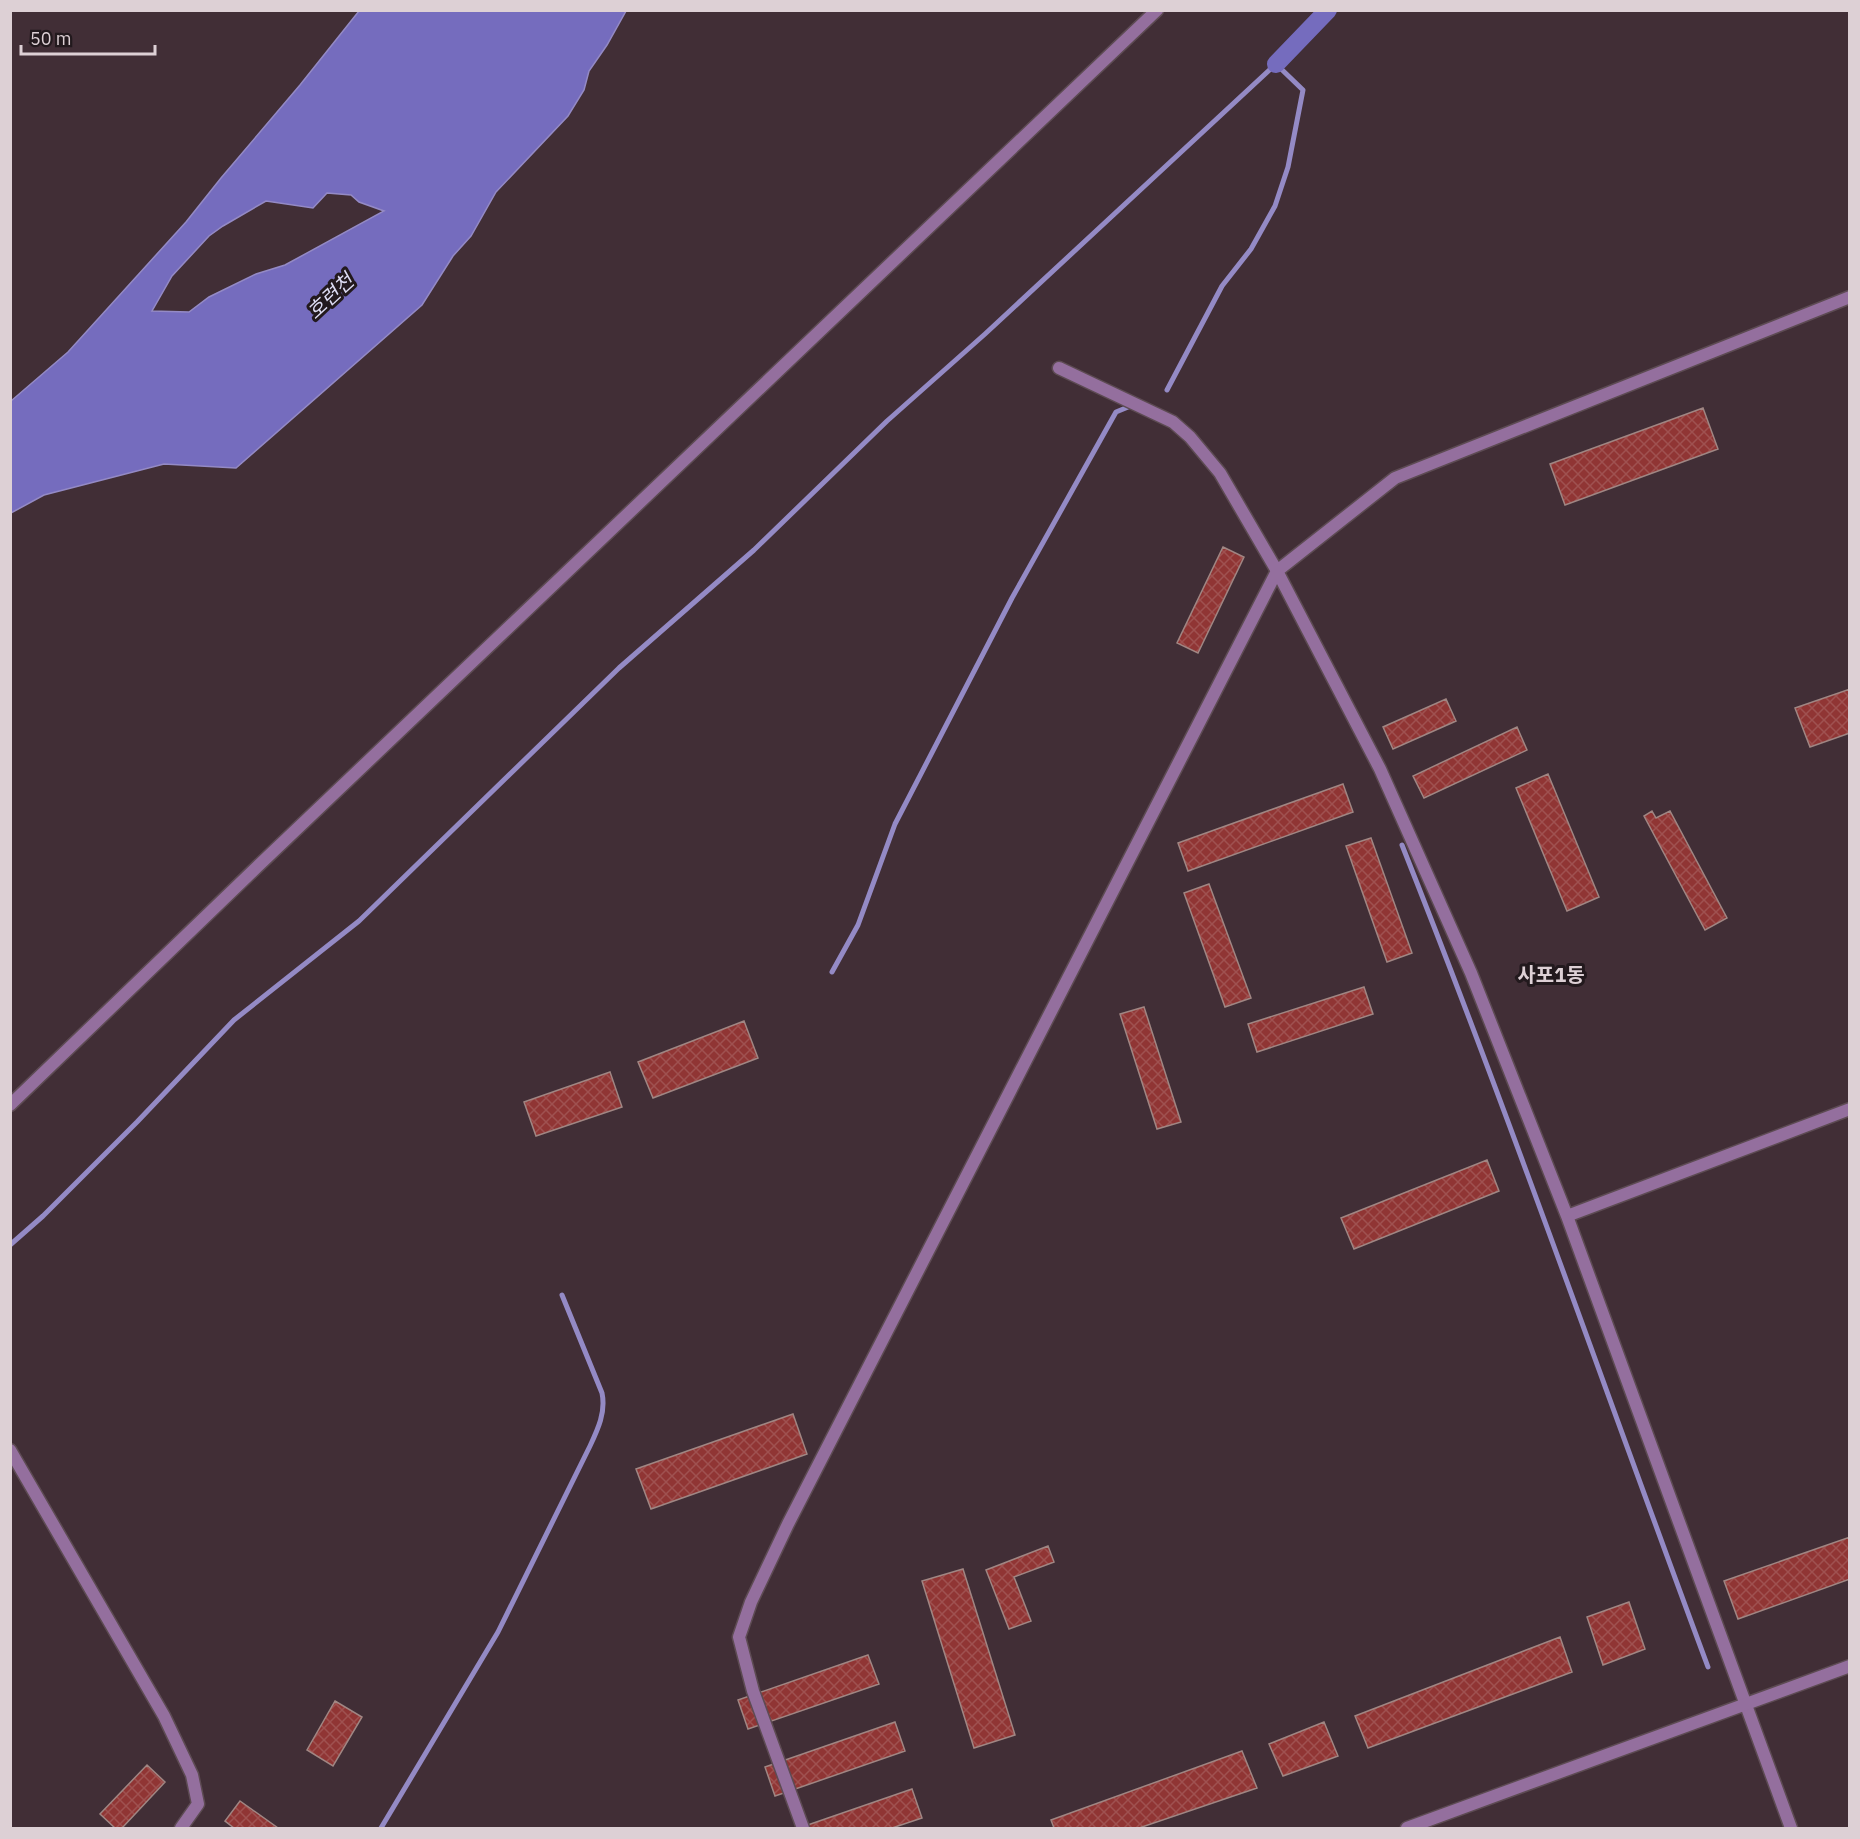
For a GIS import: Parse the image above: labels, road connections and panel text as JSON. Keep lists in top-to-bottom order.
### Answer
{
  "districts": ["사포1동"],
  "water": ["호련천"],
  "scale_bar": "50 m"
}
